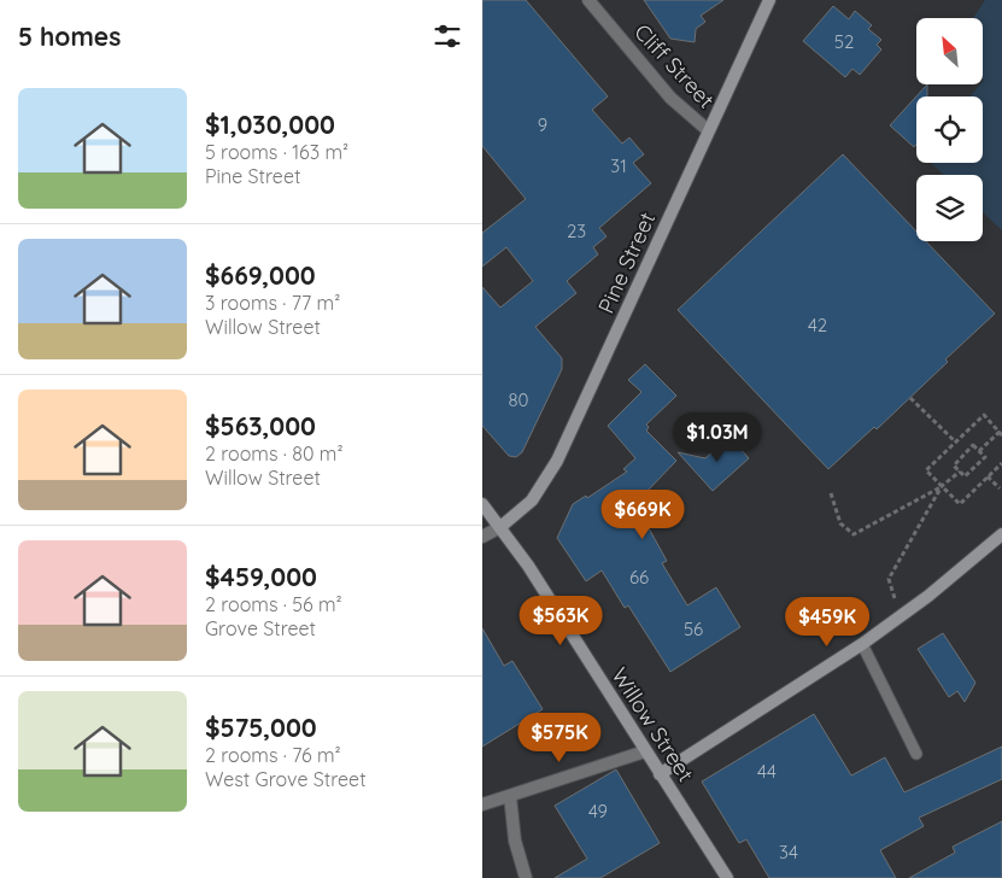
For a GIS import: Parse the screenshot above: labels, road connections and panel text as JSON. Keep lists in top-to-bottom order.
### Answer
{
  "streets": {
    "street": ["Cliff Street", "Pine Street", "Willow Street"]
  },
  "crossings": [
    ["Cliff Street", "Pine Street"],
    ["Pine Street", "Willow Street"]
  ],
  "house_numbers": [
    "52",
    "9",
    "31",
    "23",
    "42",
    "80",
    "66",
    "56",
    "44",
    "49",
    "34"
  ],
  "north": "top left",
  "page": {
    "heading": "5 homes",
    "list": [
      {
        "name": "$1,030,000",
        "note": "5 rooms · 163 m² · Pine Street"
      },
      {
        "name": "$669,000",
        "note": "3 rooms · 77 m² · Willow Street"
      },
      {
        "name": "$563,000",
        "note": "2 rooms · 80 m² · Willow Street"
      },
      {
        "name": "$459,000",
        "note": "2 rooms · 56 m² · Grove Street"
      },
      {
        "name": "$575,000",
        "note": "2 rooms · 76 m² · West Grove Street"
      }
    ],
    "price": [
      "$1.03M",
      "$669K",
      "$563K",
      "$459K",
      "$575K"
    ]
  }
}
